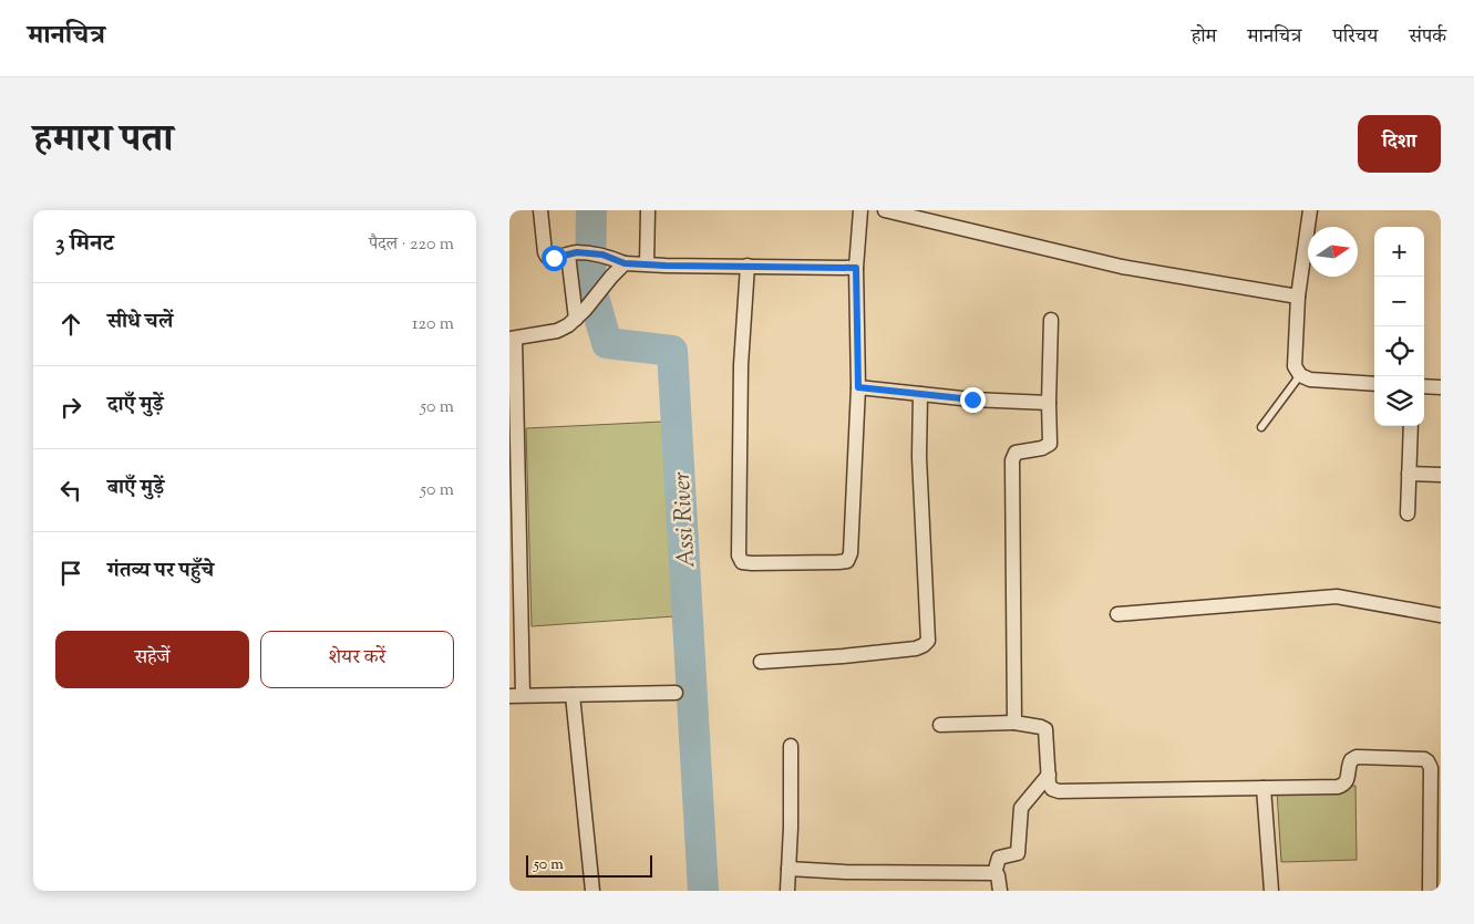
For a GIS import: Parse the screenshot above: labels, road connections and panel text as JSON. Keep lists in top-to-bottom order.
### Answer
{
  "water": ["Assi River"],
  "scale_bar": "50 m",
  "north": "right",
  "page": {
    "header": "मानचित्र",
    "nav": [
      "होम",
      "मानचित्र",
      "परिचय",
      "संपर्क"
    ],
    "title": "हमारा पता",
    "buttons": [
      "दिशा",
      ["सहेजें", "शेयर करें"]
    ],
    "heading": ["3 मिनट", "पैदल · 220 m"],
    "map_buttons": ["+", "−"],
    "list": [
      ["सीधे चलें", "120 m"],
      ["दाएँ मुड़ें", "50 m"],
      ["बाएँ मुड़ें", "50 m"],
      "गंतव्य पर पहुँचे"
    ],
    "scale": "50 m"
  }
}
